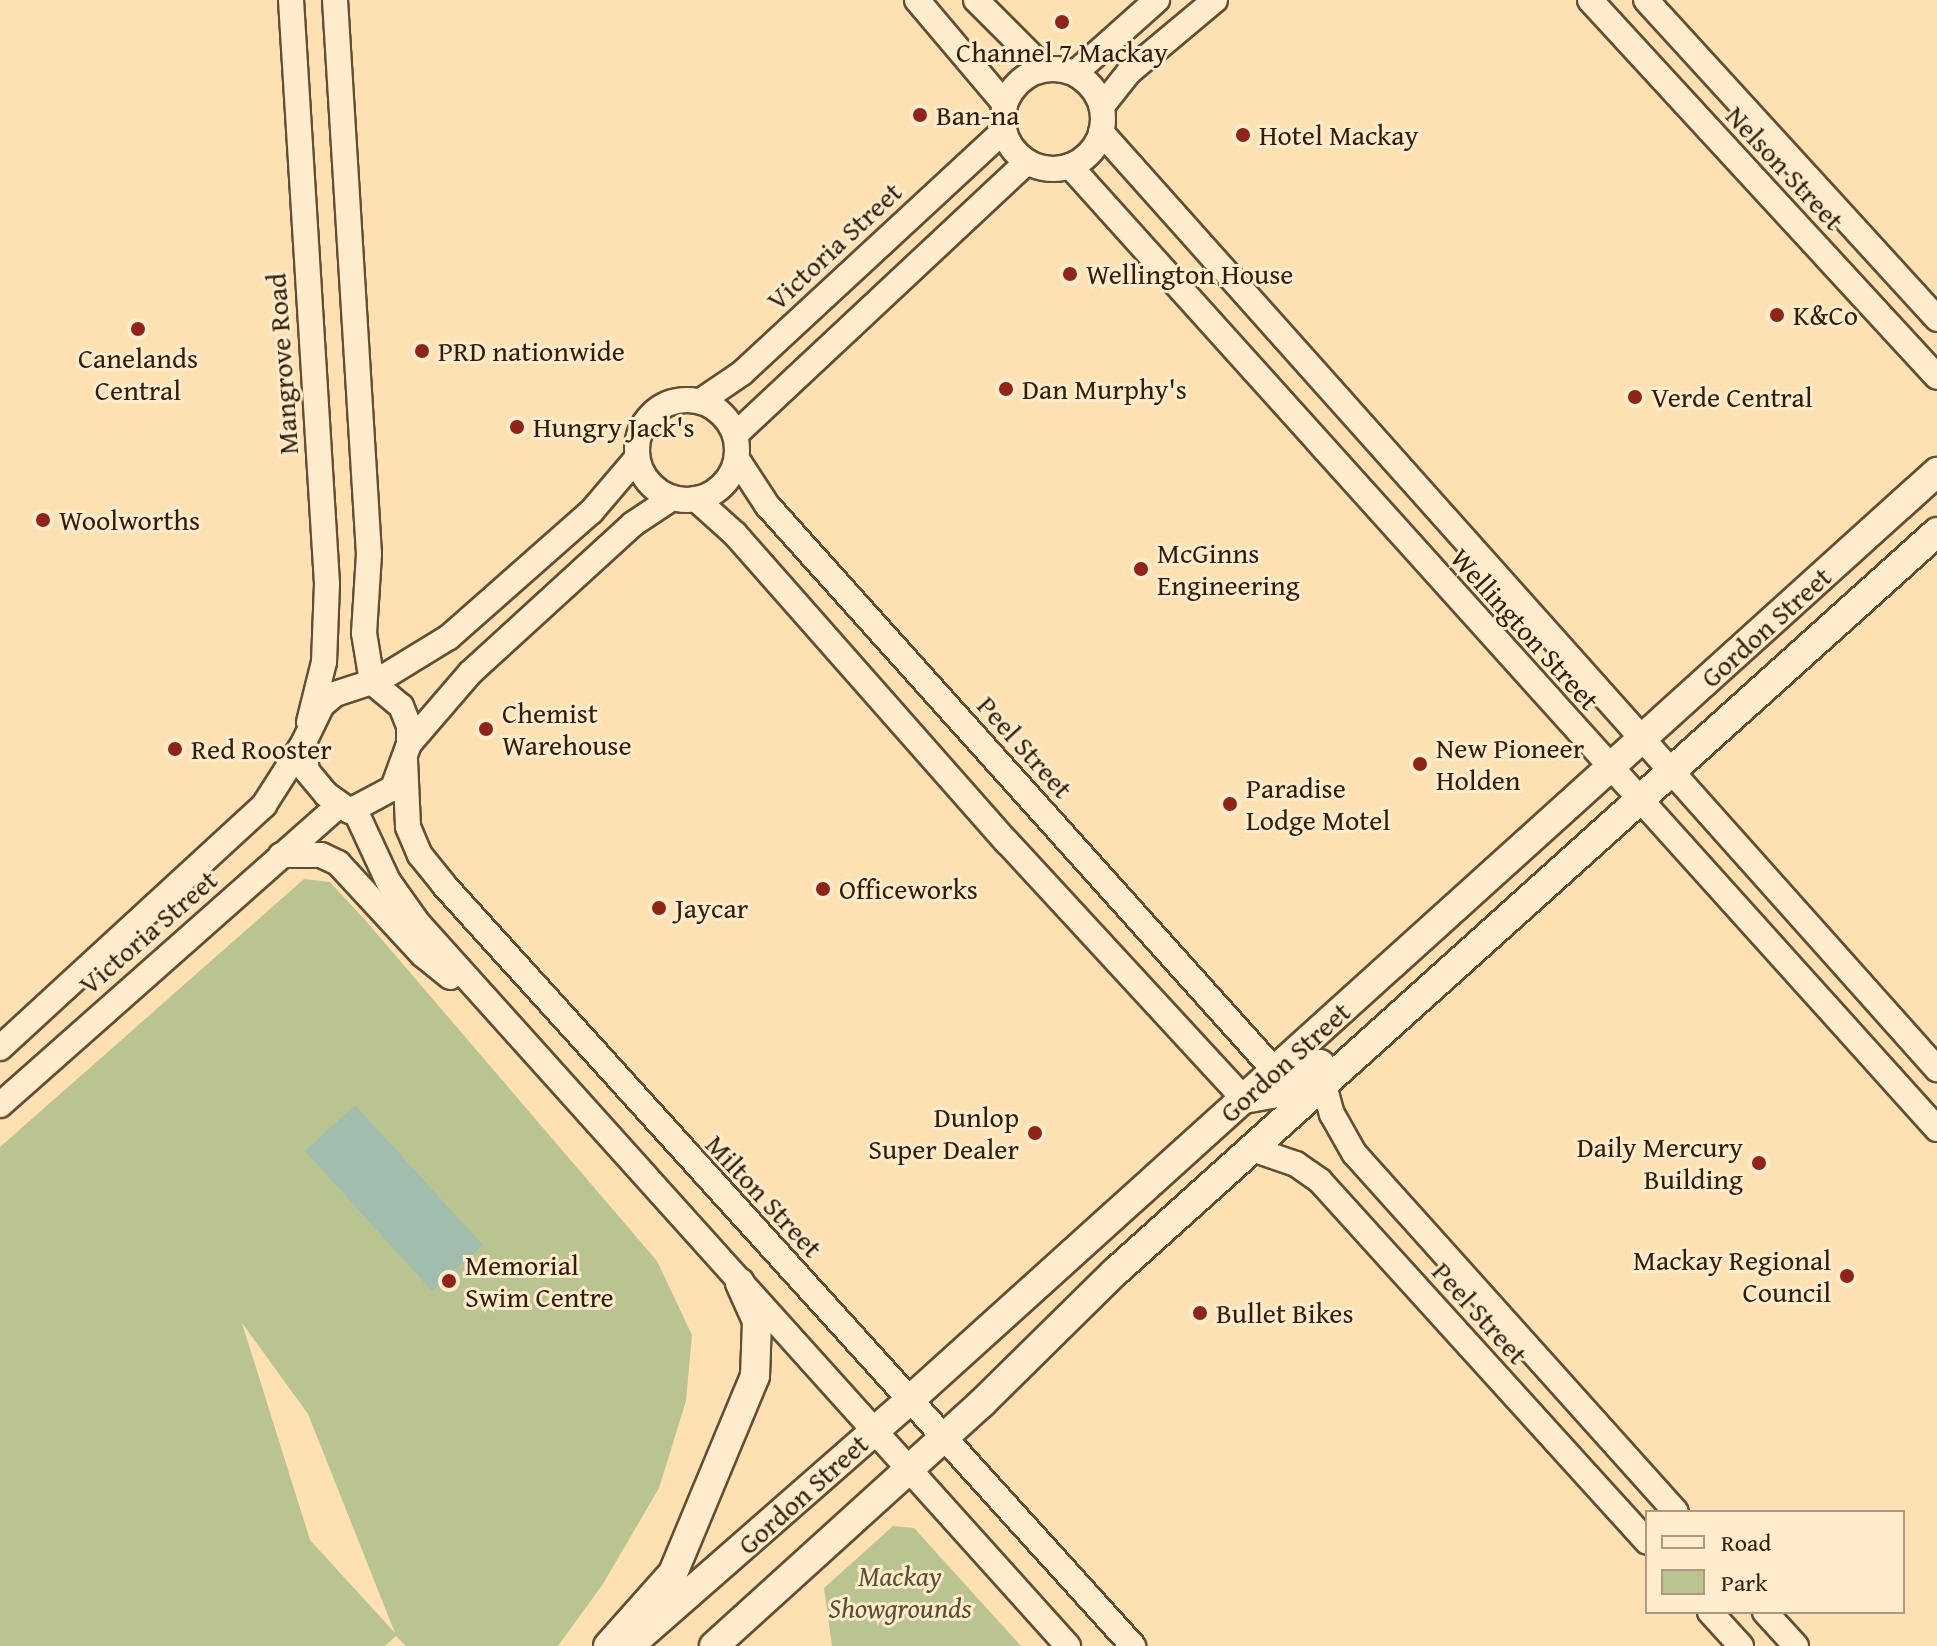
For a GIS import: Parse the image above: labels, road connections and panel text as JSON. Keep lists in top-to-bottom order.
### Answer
{
  "streets": {
    "main road": ["Gordon Street"],
    "street": [
      "Nelson Street",
      "Victoria Street",
      "Mangrove Road",
      "Wellington Street",
      "Peel Street",
      "Milton Street"
    ]
  },
  "crossings": [
    ["Victoria Street", "Mangrove Road"],
    ["Victoria Street", "Wellington Street"],
    ["Victoria Street", "Peel Street"],
    ["Victoria Street", "Milton Street"],
    ["Mangrove Road", "Milton Street"],
    ["Gordon Street", "Wellington Street"],
    ["Gordon Street", "Peel Street"],
    ["Gordon Street", "Milton Street"]
  ],
  "parks": ["Mackay Showgrounds"],
  "places": [
    "Channel 7 Mackay",
    "Ban-na",
    "Hotel Mackay",
    "Wellington House",
    "K&Co",
    "Canelands Central",
    "PRD nationwide",
    "Dan Murphy's",
    "Verde Central",
    "Hungry Jack's",
    "Woolworths",
    "McGinns Engineering",
    "Chemist Warehouse",
    "Red Rooster",
    "New Pioneer Holden",
    "Paradise Lodge Motel",
    "Officeworks",
    "Jaycar",
    "Dunlop Super Dealer",
    "Daily Mercury Building",
    "Mackay Regional Council",
    "Memorial Swim Centre",
    "Bullet Bikes"
  ],
  "legend": ["Road", "Park"]
}
